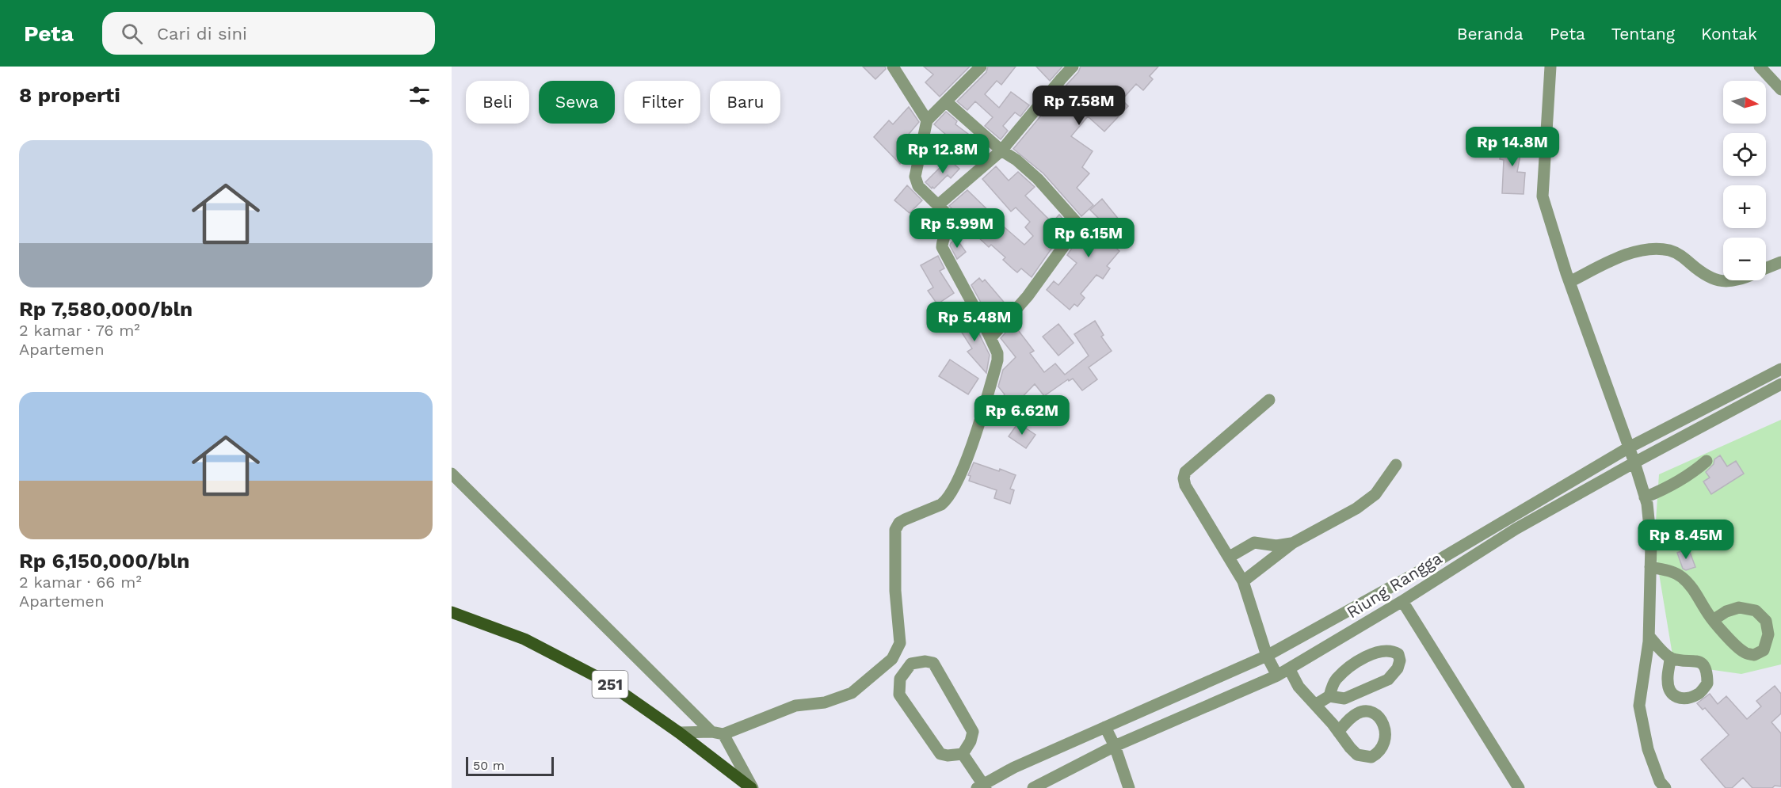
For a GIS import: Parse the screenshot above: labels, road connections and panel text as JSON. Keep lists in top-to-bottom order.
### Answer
{
  "streets": {
    "main road": ["251"],
    "street": ["Riung Rangga"]
  },
  "scale_bar": "50 m",
  "north": "right",
  "page": {
    "header": "Peta",
    "search": "Cari di sini",
    "nav": [
      "Beranda",
      "Peta",
      "Tentang",
      "Kontak"
    ],
    "heading": "8 properti",
    "map_buttons": ["+", "−"],
    "chip": [
      "Beli",
      "Sewa",
      "Filter",
      "Baru"
    ],
    "price": [
      "Rp 7.58M",
      "Rp 14.8M",
      "Rp 12.8M",
      "Rp 5.99M",
      "Rp 6.15M",
      "Rp 5.48M",
      "Rp 6.62M",
      "Rp 8.45M"
    ],
    "list": [
      {
        "name": "Rp 7,580,000/bln",
        "note": "2 kamar · 76 m² · Apartemen"
      },
      {
        "name": "Rp 6,150,000/bln",
        "note": "2 kamar · 66 m² · Apartemen"
      }
    ],
    "scale": "50 m"
  }
}
